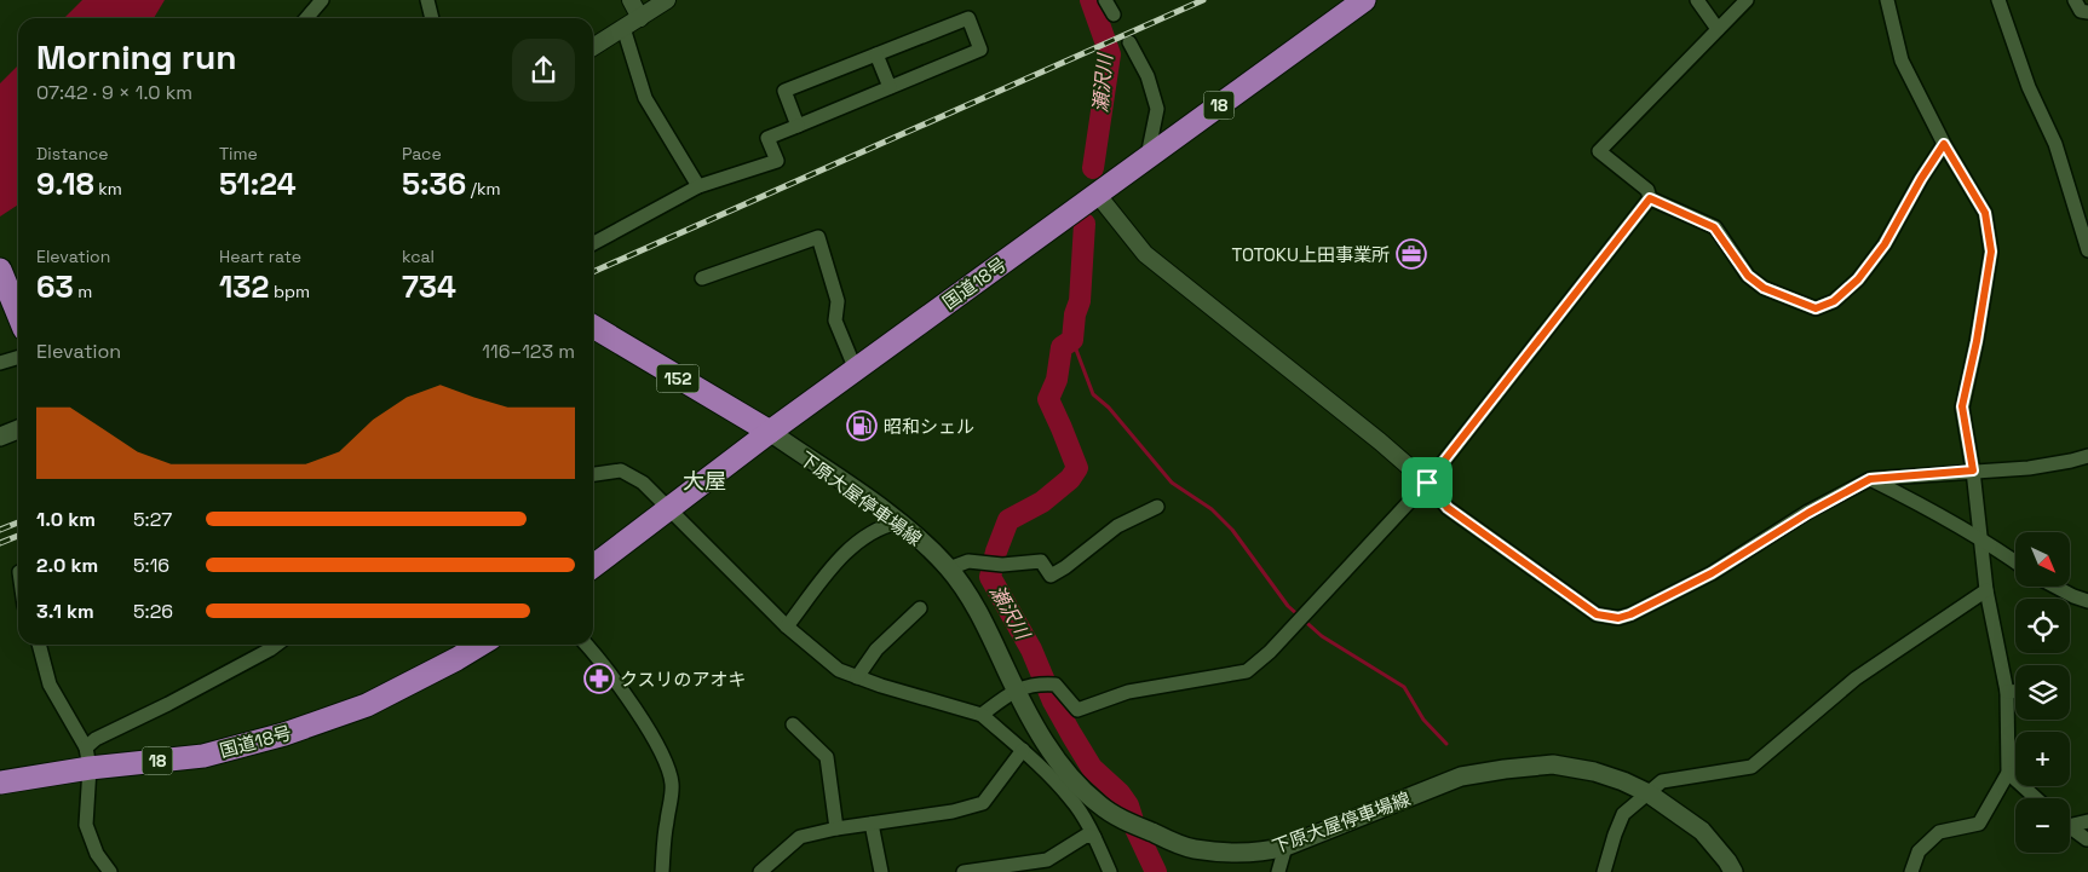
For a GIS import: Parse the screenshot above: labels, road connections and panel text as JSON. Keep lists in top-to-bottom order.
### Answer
{
  "streets": {
    "highway": ["18", "国道18号", "152"],
    "main road": ["下原大屋停車場線"]
  },
  "crossings": [
    ["国道18号", "152"],
    ["国道18号", "下原大屋停車場線"],
    ["152", "下原大屋停車場線"]
  ],
  "districts": ["大屋"],
  "water": ["瀬沢川"],
  "places": {
    "office": ["TOTOKU上田事業所"],
    "fuel station": ["昭和シェル"],
    "pharmacy": ["クスリのアオキ"]
  },
  "north": "bottom right",
  "page": {
    "heading": ["Morning run", "07:42 · 9 × 1.0 km"],
    "stats": [
      ["Distance", "9.18 km"],
      ["Time", "51:24"],
      ["Pace", "5:36 /km"],
      ["Elevation", "63 m"],
      ["Heart rate", "132 bpm"],
      ["kcal", "734"]
    ],
    "chart": ["Elevation", "116–123 m"],
    "list": [
      {
        "name": "1.0 km",
        "note": "5:27"
      },
      {
        "name": "2.0 km",
        "note": "5:16"
      },
      {
        "name": "3.1 km",
        "note": "5:26"
      }
    ],
    "map_buttons": ["+", "−"]
  }
}
